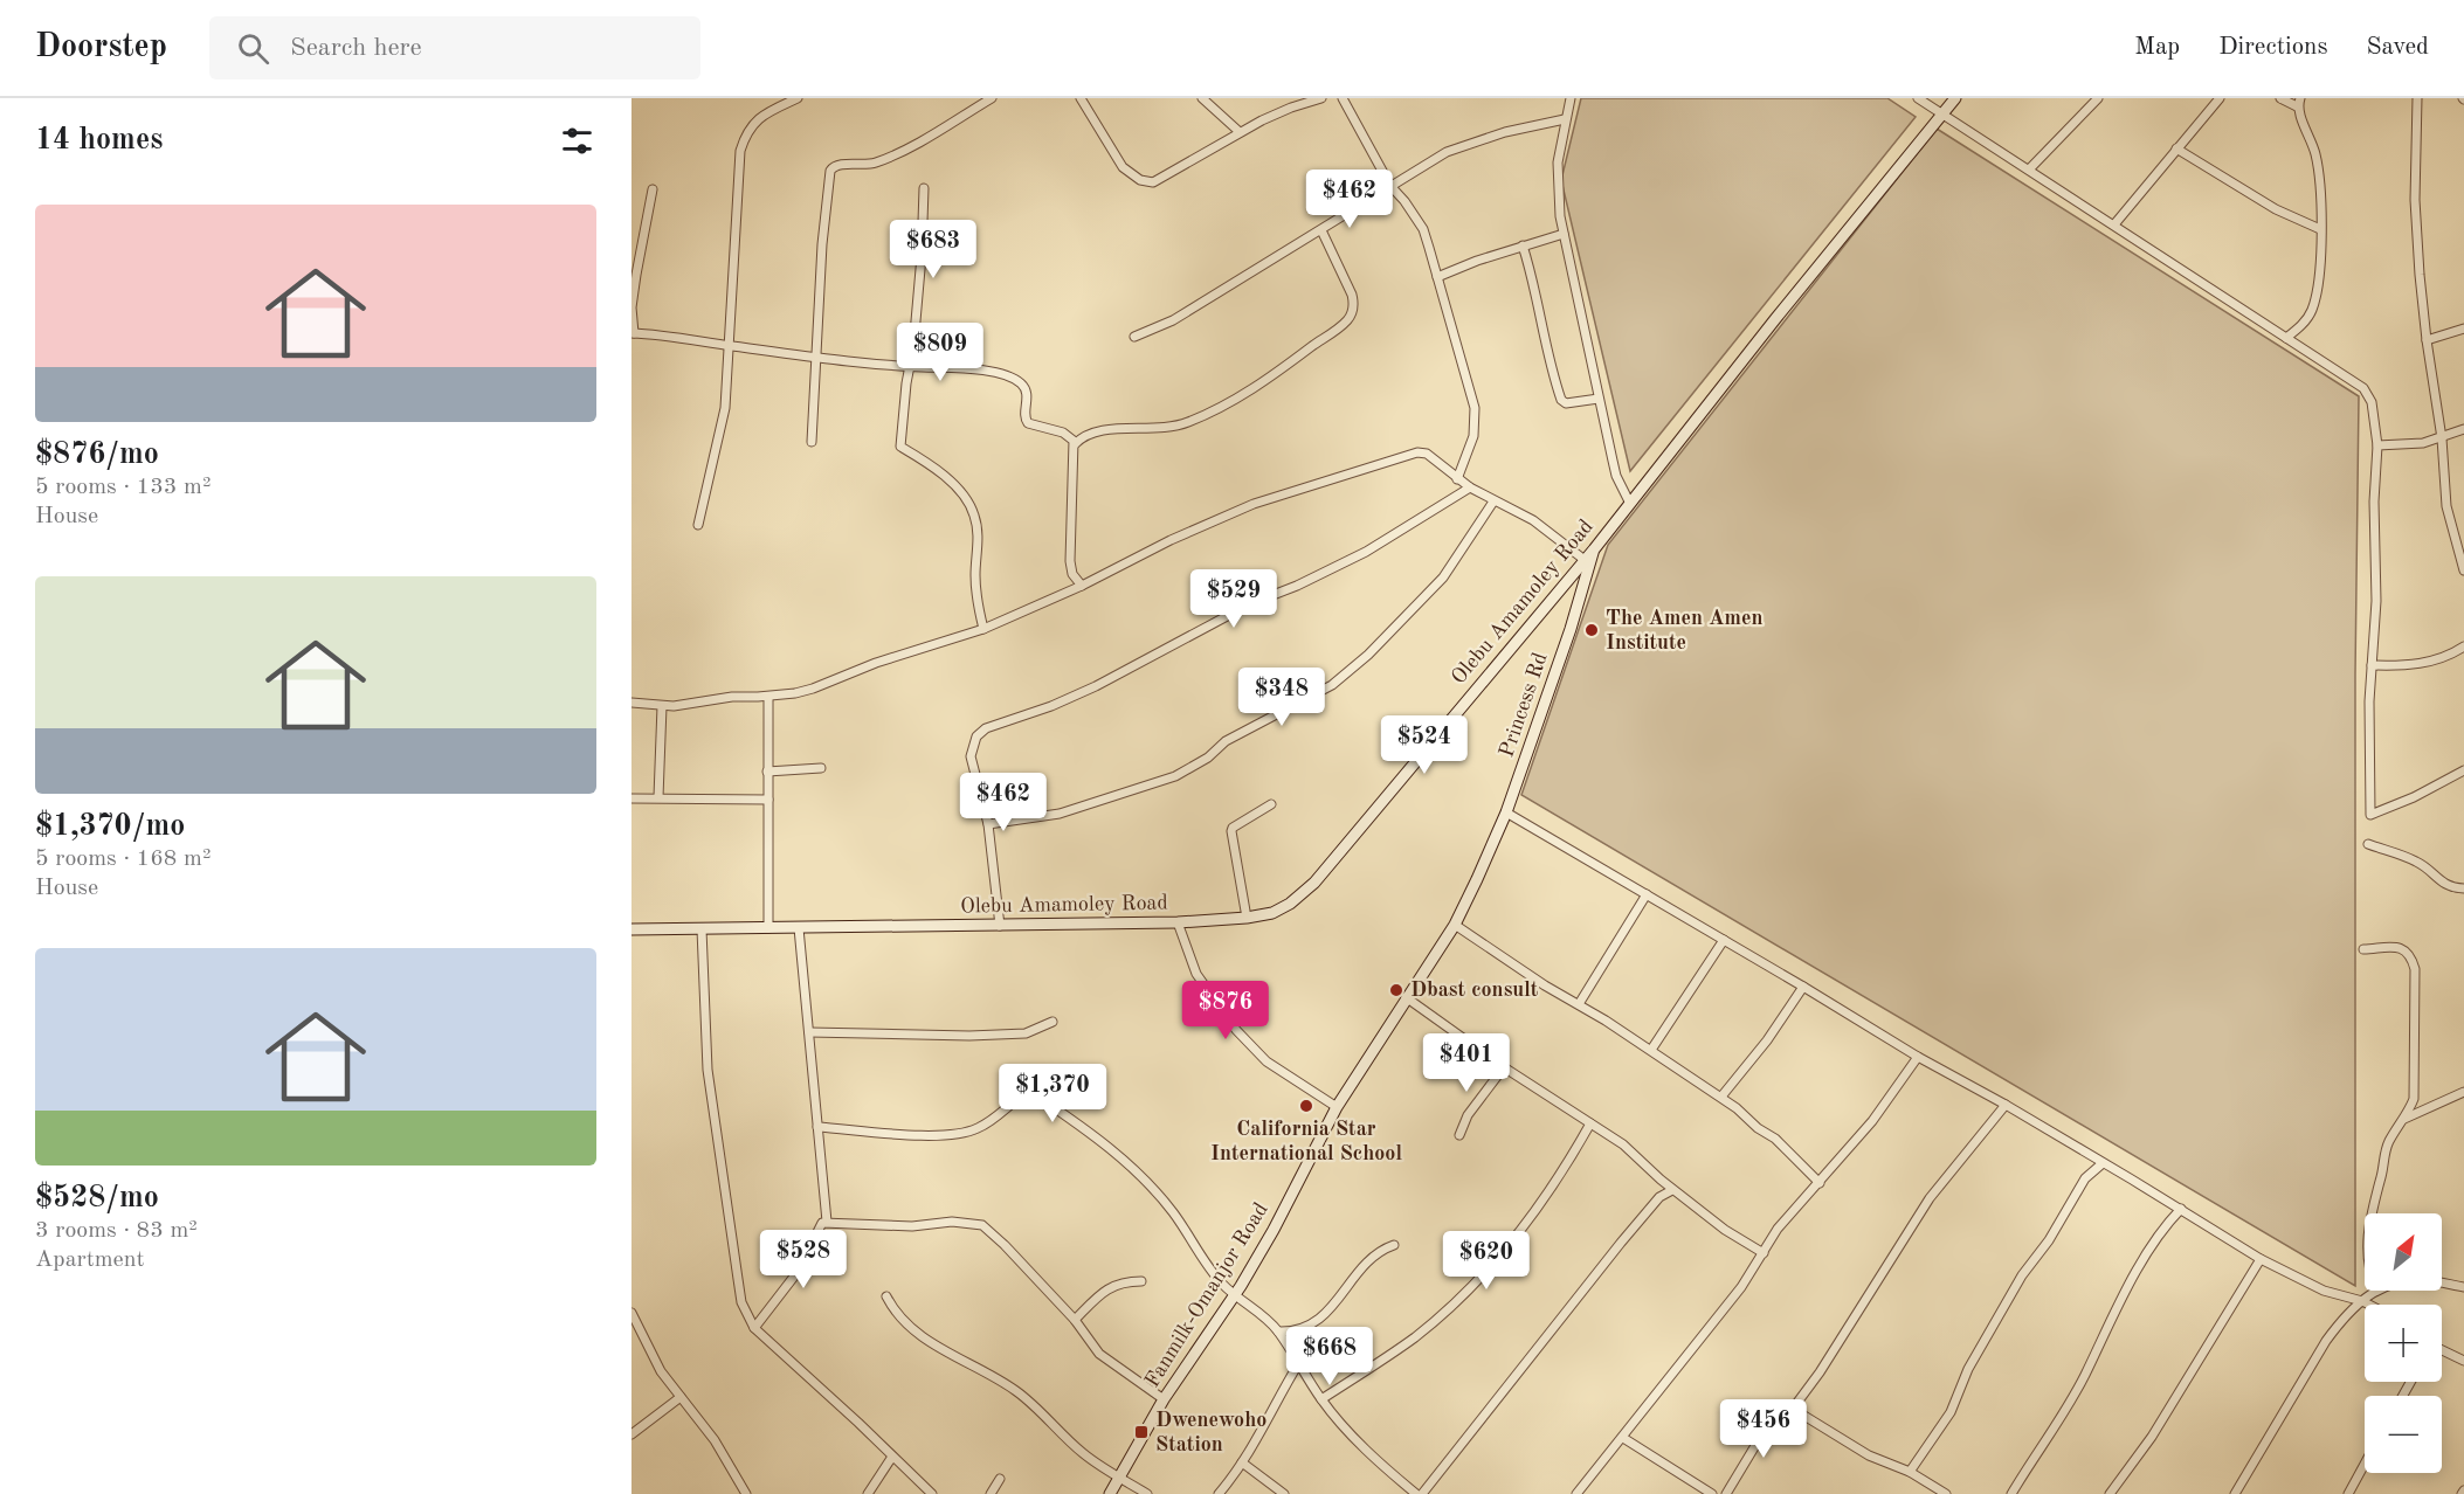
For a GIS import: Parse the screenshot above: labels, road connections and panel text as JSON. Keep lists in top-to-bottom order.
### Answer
{
  "streets": {
    "street": ["Olebu Amamoley Road", "Princess Rd", "Fanmilk-Omanjor Road"]
  },
  "crossings": [
    ["Olebu Amamoley Road", "Princess Rd"],
    ["Princess Rd", "Fanmilk-Omanjor Road"]
  ],
  "places": {
    "other": ["The Amen Amen Institute", "Dbast consult", "California Star International School"],
    "transit": ["Dwenewoho Station"]
  },
  "north": "top right",
  "page": {
    "header": "Doorstep",
    "search": "Search here",
    "nav": ["Map", "Directions", "Saved"],
    "heading": "14 homes",
    "price": [
      "$462",
      "$683",
      "$809",
      "$529",
      "$348",
      "$524",
      "$462",
      "$876",
      "$401",
      "$1,370",
      "$528",
      "$620",
      "$668",
      "$456"
    ],
    "list": [
      {
        "name": "$876/mo",
        "note": "5 rooms · 133 m² · House"
      },
      {
        "name": "$1,370/mo",
        "note": "5 rooms · 168 m² · House"
      },
      {
        "name": "$528/mo",
        "note": "3 rooms · 83 m² · Apartment"
      }
    ],
    "map_buttons": ["+", "−"]
  }
}
